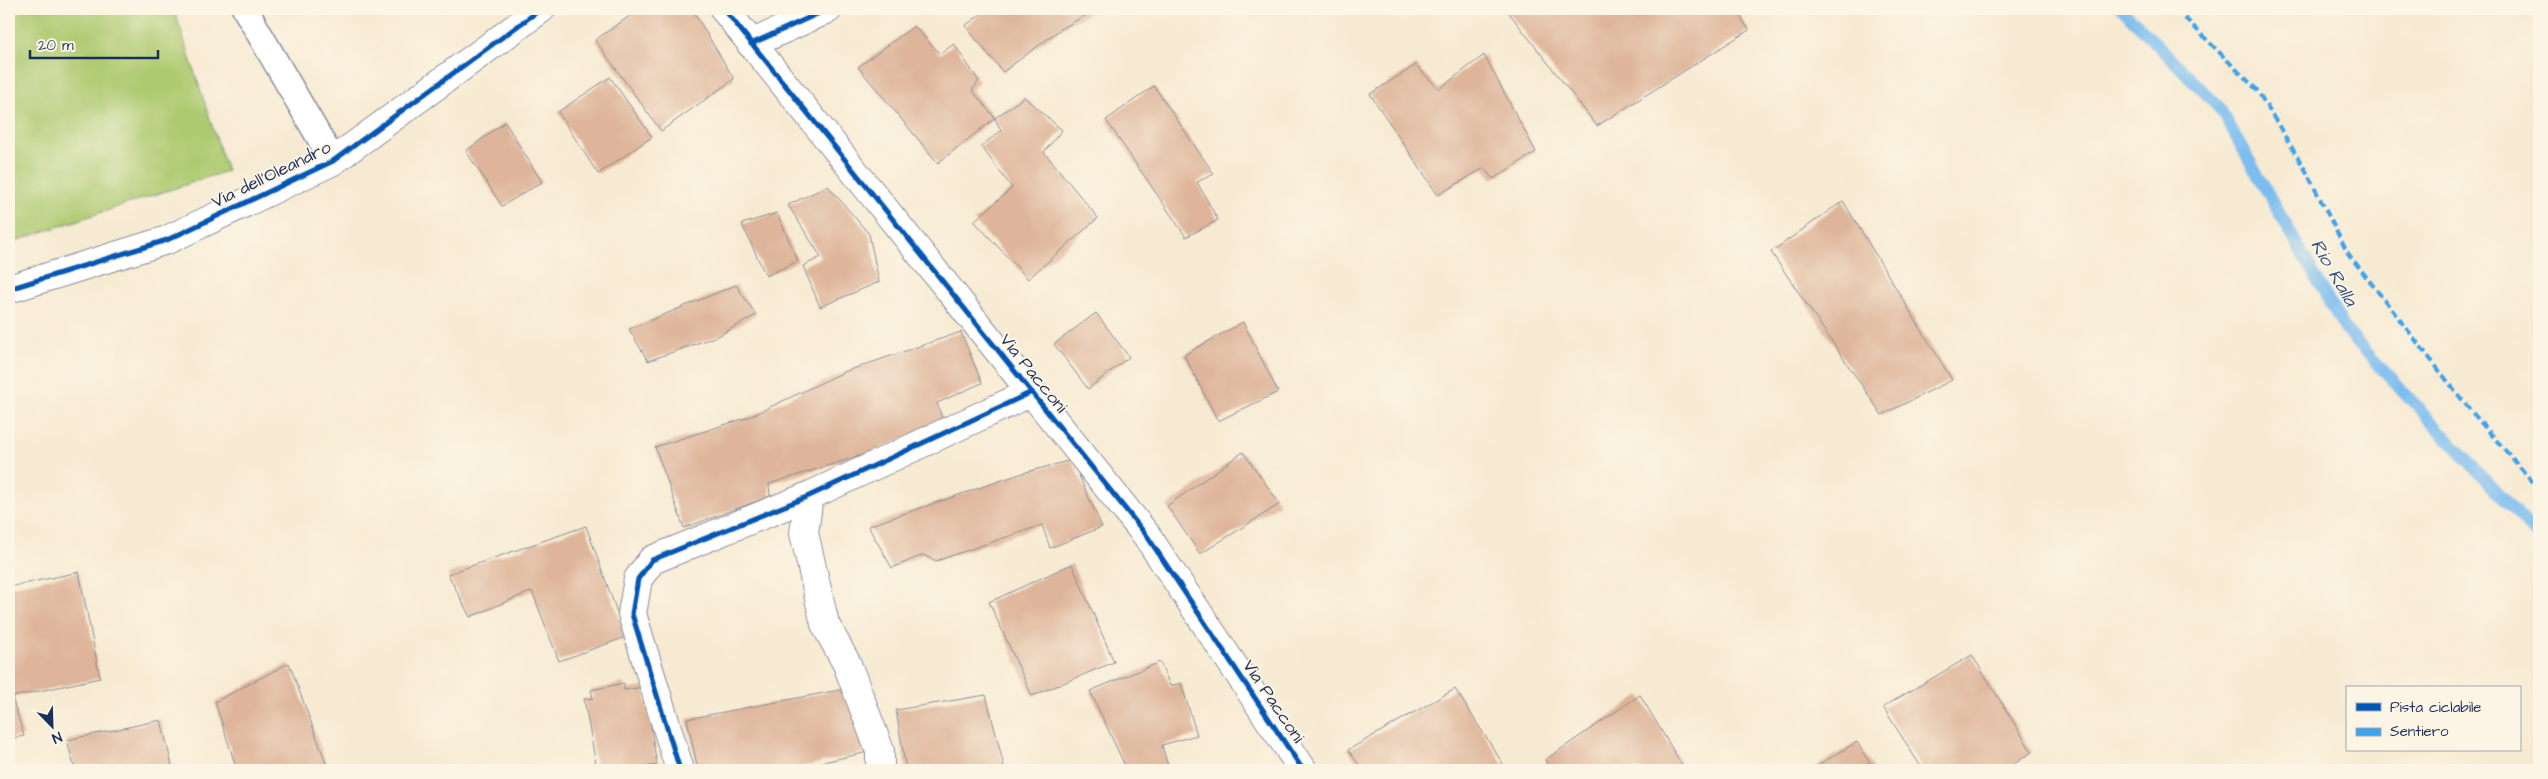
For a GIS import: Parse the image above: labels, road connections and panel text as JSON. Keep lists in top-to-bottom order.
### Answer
{
  "streets": {
    "street": ["Via dell'Oleandro", "Via Pacconi"]
  },
  "water": ["Rio Ralla"],
  "legend": ["Pista ciclabile", "Sentiero"],
  "scale_bar": "20 m",
  "north": "bottom right"
}
